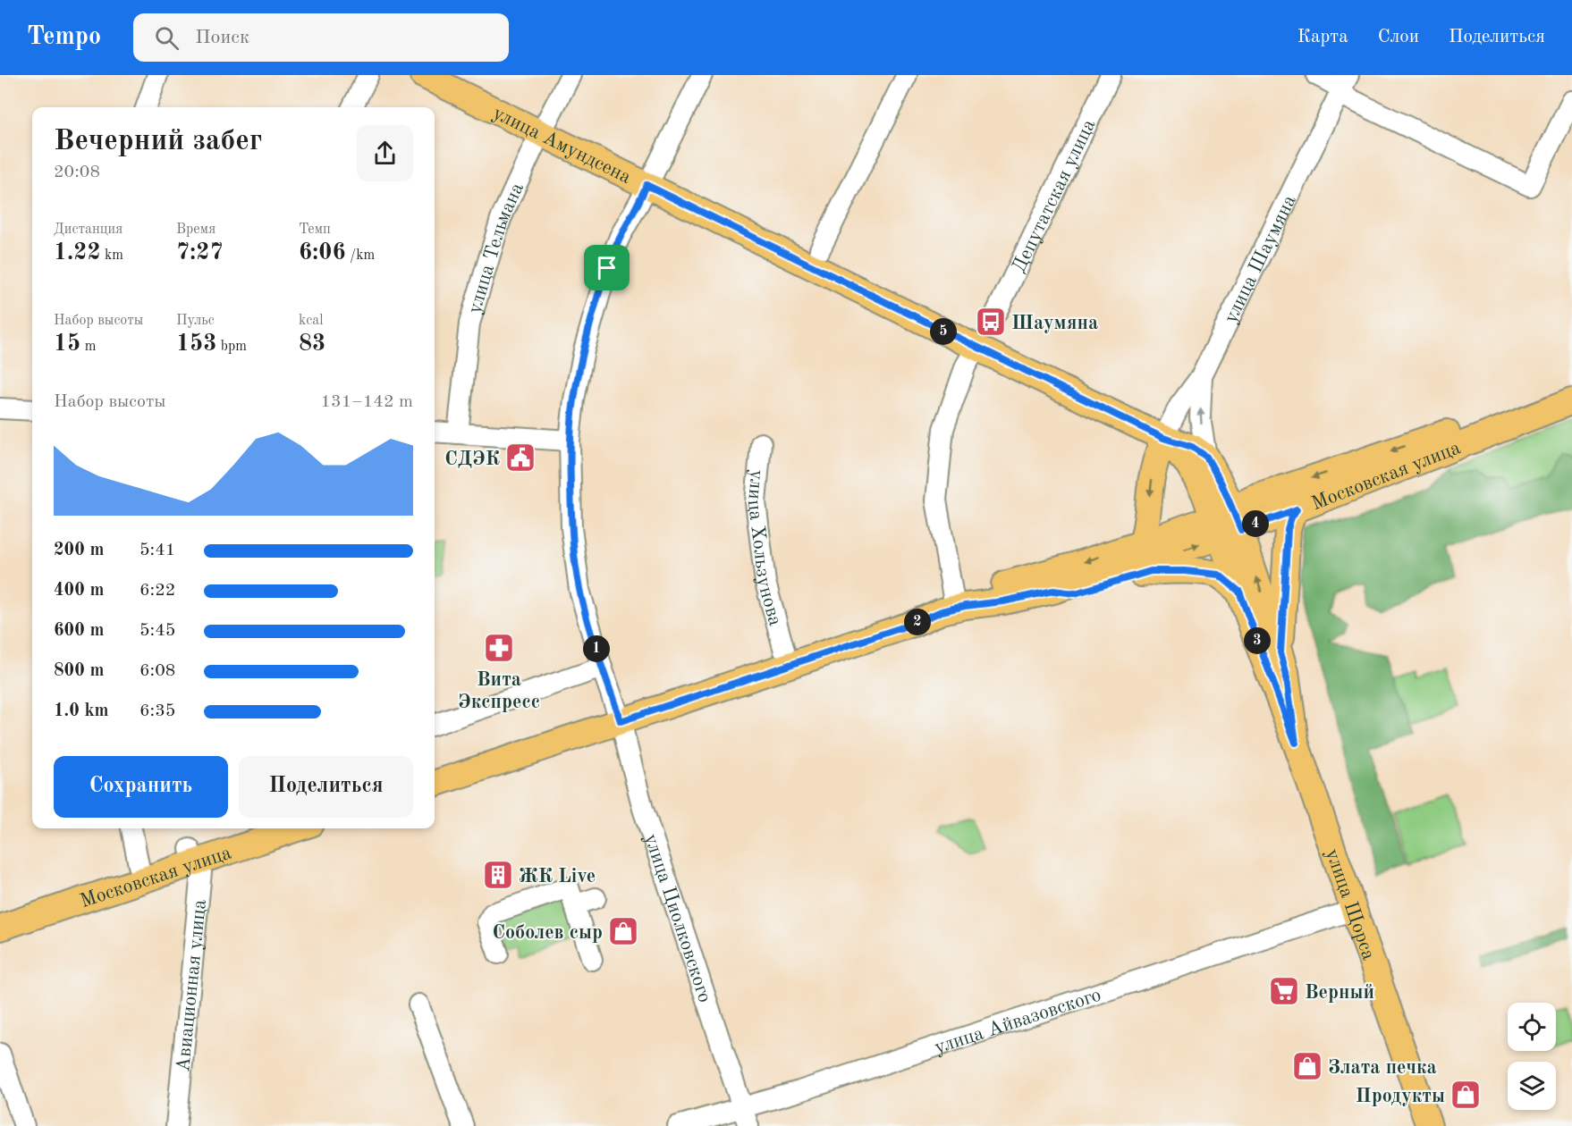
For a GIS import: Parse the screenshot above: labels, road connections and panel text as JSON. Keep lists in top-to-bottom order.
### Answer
{
  "streets": {
    "main road": ["улица Амундсена", "Московская улица", "улица Щорса"],
    "street": [
      "Депутатская улица",
      "улица Тельмана",
      "улица Шаумяна",
      "улица Хользунова",
      "улица Циолковского",
      "Авиационная улица",
      "улица Айвазовского"
    ]
  },
  "crossings": [
    ["улица Амундсена", "улица Тельмана"],
    ["улица Амундсена", "улица Шаумяна"],
    ["улица Амундсена", "улица Щорса"],
    ["улица Амундсена", "улица Циолковского"],
    ["улица Шаумяна", "улица Щорса"],
    ["Московская улица", "улица Хользунова"],
    ["Московская улица", "улица Щорса"],
    ["Московская улица", "улица Циолковского"],
    ["Московская улица", "Авиационная улица"],
    ["улица Щорса", "улица Айвазовского"],
    ["улица Циолковского", "улица Айвазовского"]
  ],
  "places": {
    "bus stop": ["Шаумяна"],
    "public building": ["СДЭК"],
    "pharmacy": ["Вита Экспресс"],
    "building": ["ЖК Live"],
    "shop": ["Соболев сыр", "Злата печка", "Продукты"],
    "supermarket": ["Верный"]
  },
  "page": {
    "header": "Tempo",
    "search": "Поиск",
    "nav": ["Карта", "Слои", "Поделиться"],
    "heading": ["Вечерний забег", "20:08"],
    "stats": [
      ["Дистанция", "1.22 km"],
      ["Время", "7:27"],
      ["Темп", "6:06 /km"],
      ["Набор высоты", "15 m"],
      ["Пульс", "153 bpm"],
      ["kcal", "83"]
    ],
    "pins": [
      "5",
      "4",
      "2",
      "3",
      "1"
    ],
    "chart": ["Набор высоты", "131–142 m"],
    "list": [
      {
        "name": "200 m",
        "note": "5:41"
      },
      {
        "name": "400 m",
        "note": "6:22"
      },
      {
        "name": "600 m",
        "note": "5:45"
      },
      {
        "name": "800 m",
        "note": "6:08"
      },
      {
        "name": "1.0 km",
        "note": "6:35"
      }
    ],
    "buttons": ["Сохранить", "Поделиться"]
  }
}
